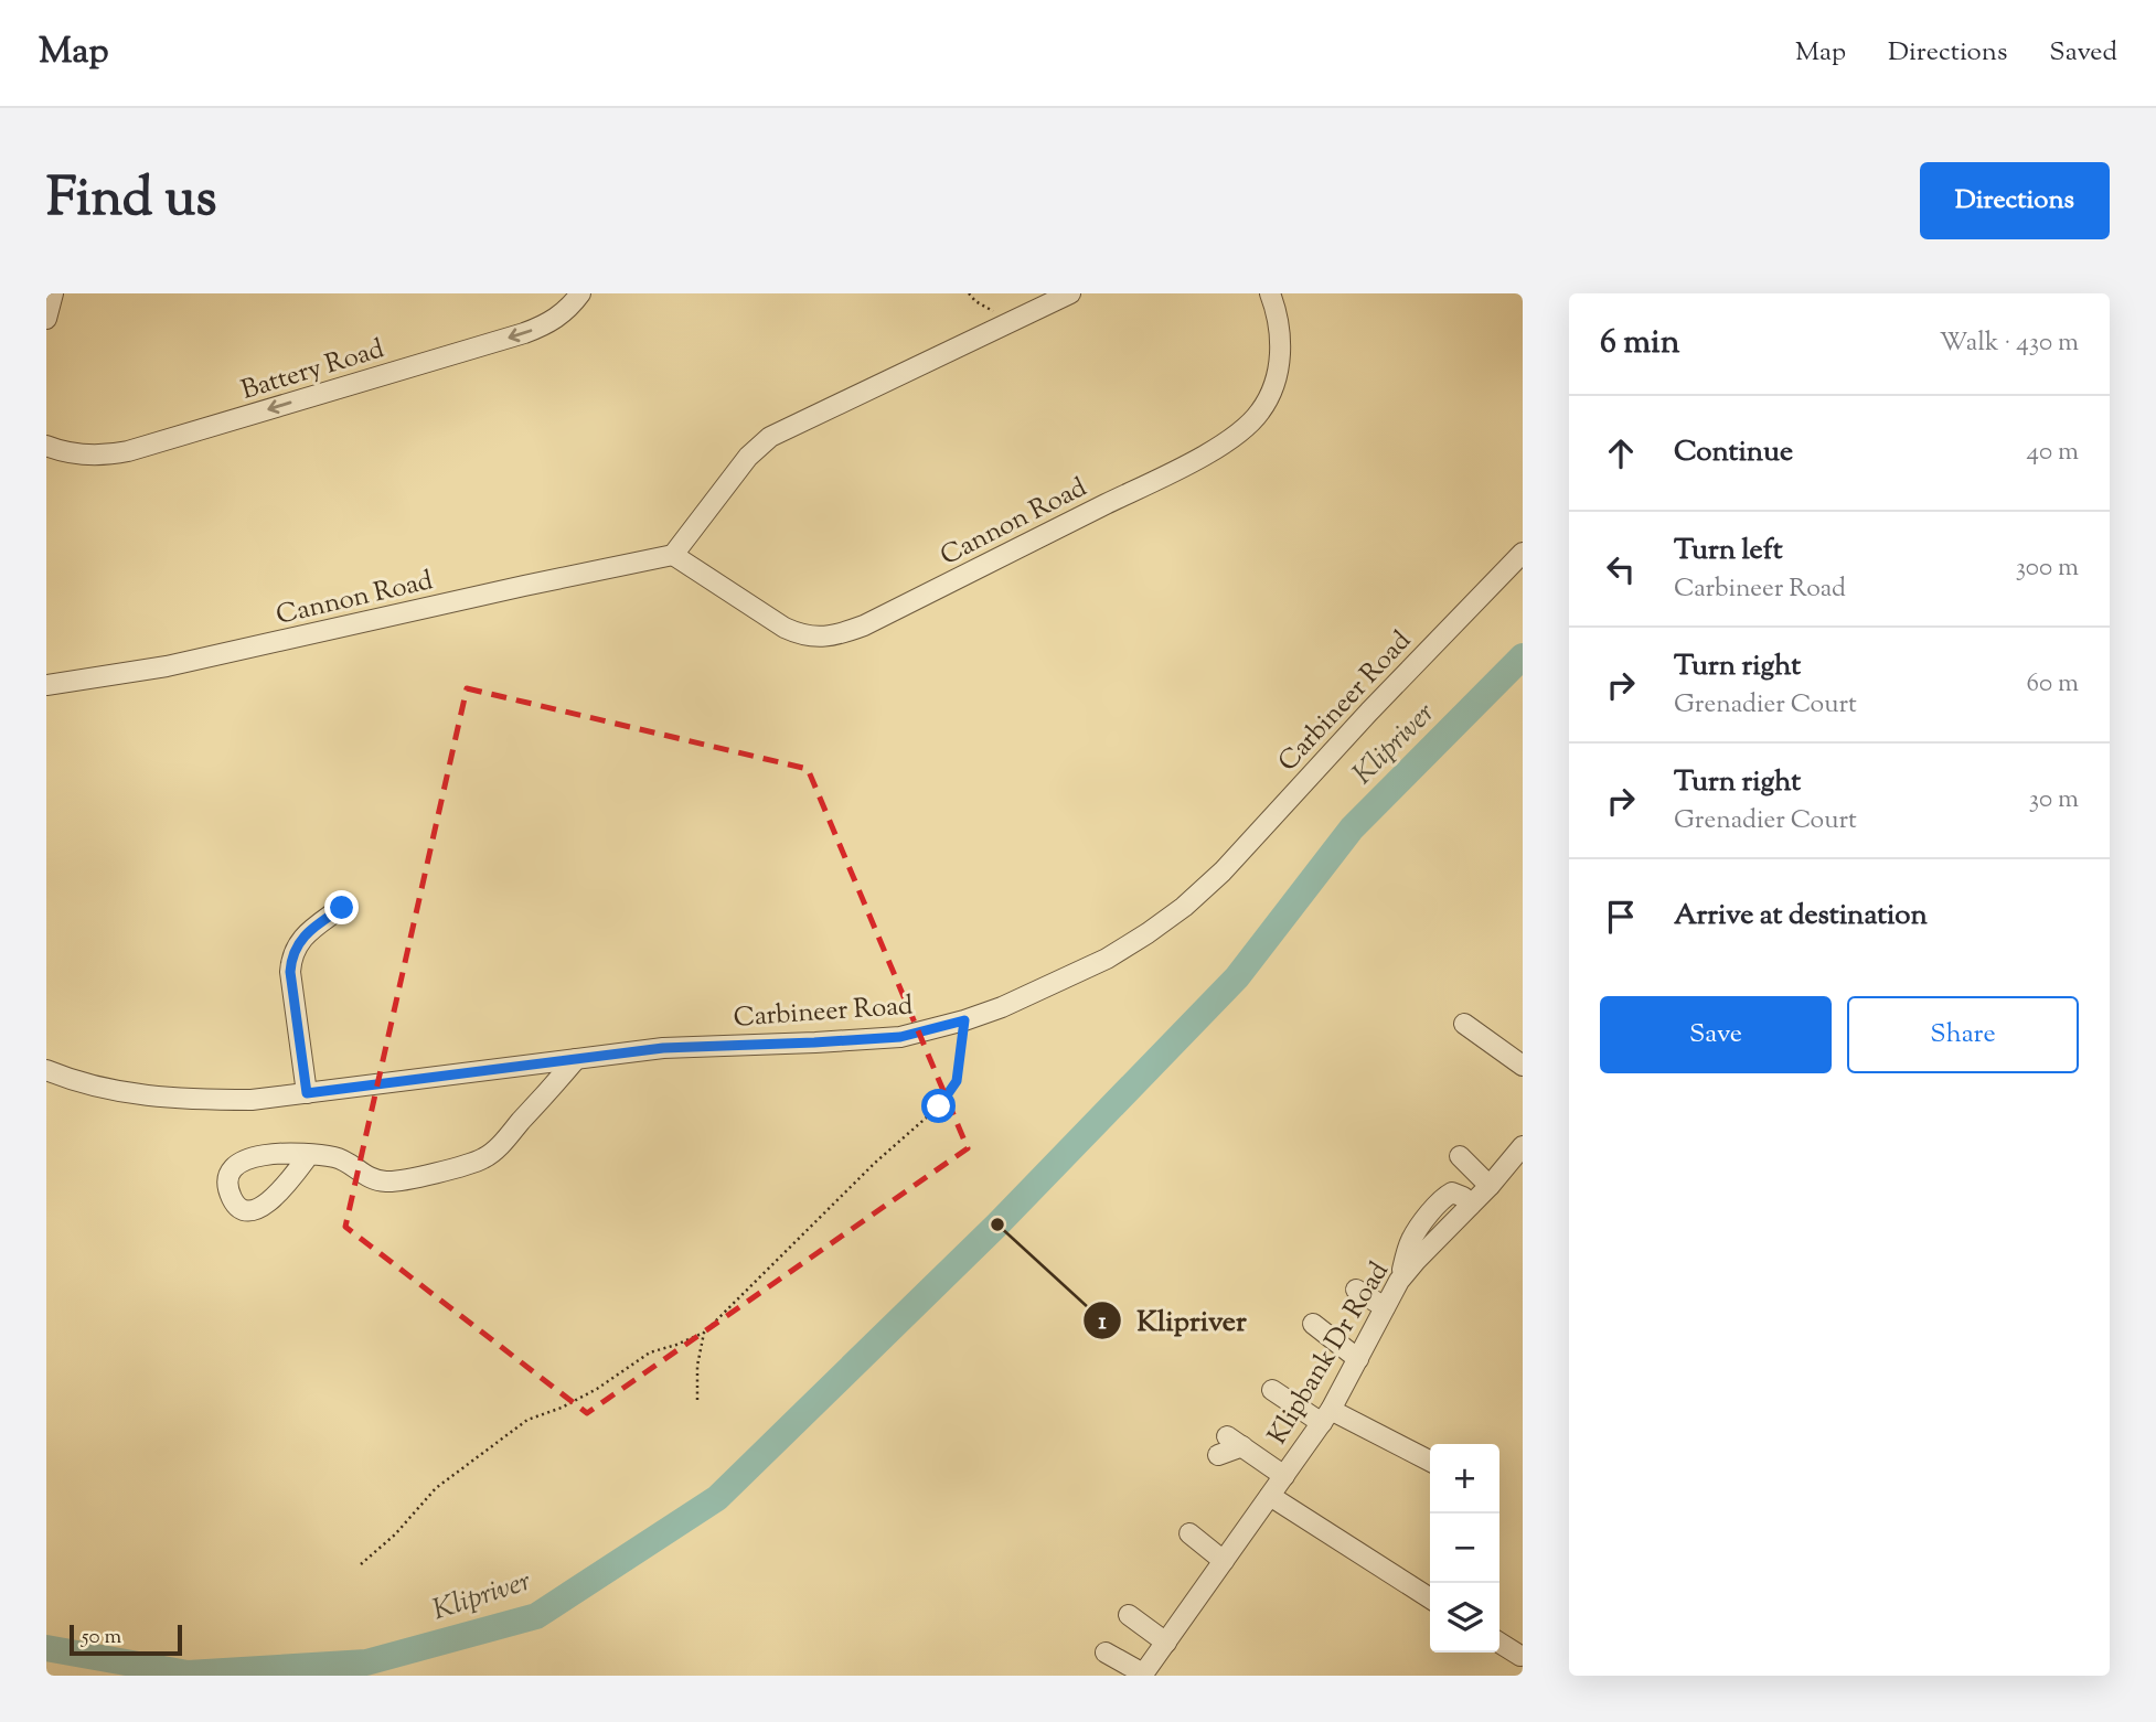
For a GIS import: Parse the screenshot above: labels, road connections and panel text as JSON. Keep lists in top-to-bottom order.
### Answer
{
  "streets": {
    "street": [
      "Battery Road",
      "Cannon Road",
      "Carbineer Road",
      "Klipbank Dr Road"
    ]
  },
  "one_way": ["Battery Road"],
  "water": ["Klipriver"],
  "places": ["Klipriver"],
  "scale_bar": "50 m",
  "page": {
    "header": "Map",
    "nav": ["Map", "Directions", "Saved"],
    "title": "Find us",
    "buttons": [
      "Directions",
      ["Save", "Share"]
    ],
    "heading": ["6 min", "Walk · 430 m"],
    "list": [
      ["Continue", "40 m"],
      ["Turn left", "Carbineer Road", "300 m"],
      ["Turn right", "Grenadier Court", "60 m"],
      ["Turn right", "Grenadier Court", "30 m"],
      "Arrive at destination"
    ],
    "map_buttons": ["+", "−"],
    "scale": "50 m"
  }
}
